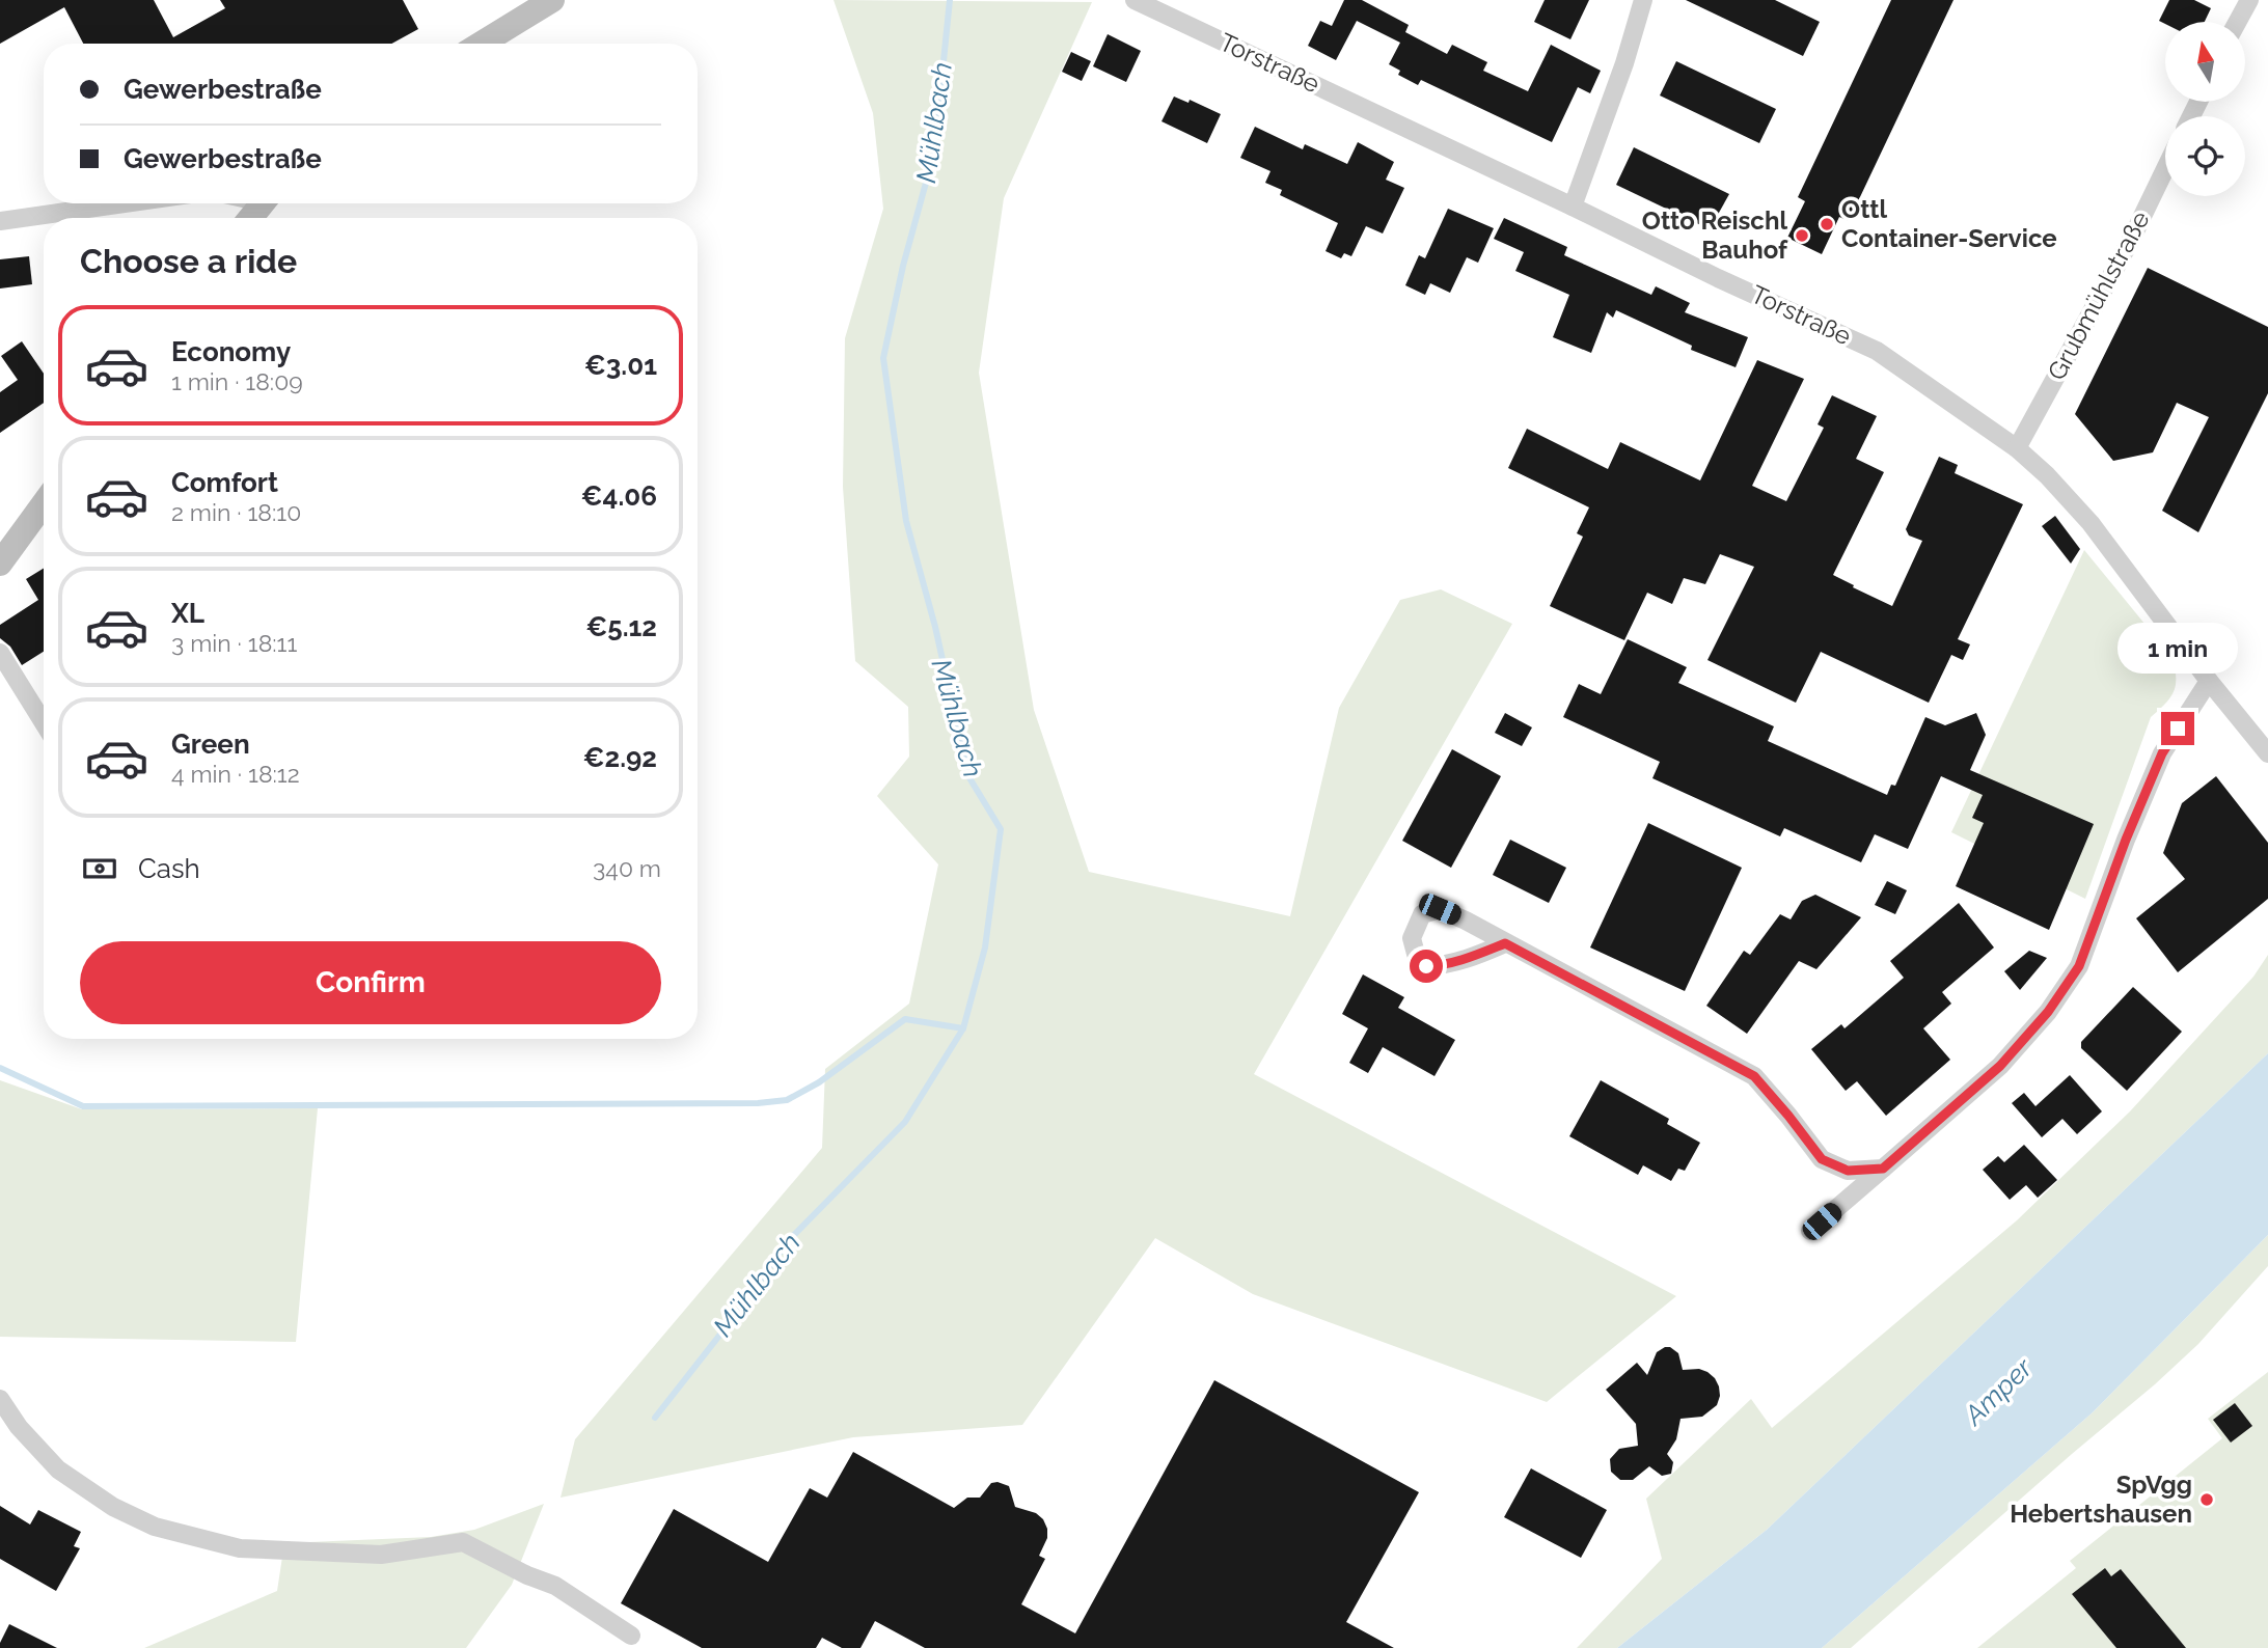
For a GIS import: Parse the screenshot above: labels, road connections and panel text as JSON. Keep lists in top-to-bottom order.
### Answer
{
  "streets": {
    "street": ["Torstraße", "Grubmühlstraße"]
  },
  "crossings": [
    ["Torstraße", "Grubmühlstraße"]
  ],
  "water": ["Mühlbach", "Amper"],
  "places": ["Ottl Container-Service", "Otto Reischl Bauhof", "SpVgg Hebertshausen"],
  "north": "top",
  "page": {
    "banner": ["Gewerbestraße", "Gewerbestraße"],
    "heading": "Choose a ride",
    "list": [
      {
        "name": "Economy",
        "note": "1 min · 18:09",
        "value": "€3.01"
      },
      {
        "name": "Comfort",
        "note": "2 min · 18:10",
        "value": "€4.06"
      },
      {
        "name": "XL",
        "note": "3 min · 18:11",
        "value": "€5.12"
      },
      {
        "name": "Green",
        "note": "4 min · 18:12",
        "value": "€2.92"
      }
    ],
    "bubble": "1 min",
    "pay": ["Cash", "340 m"],
    "buttons": "Confirm"
  }
}
